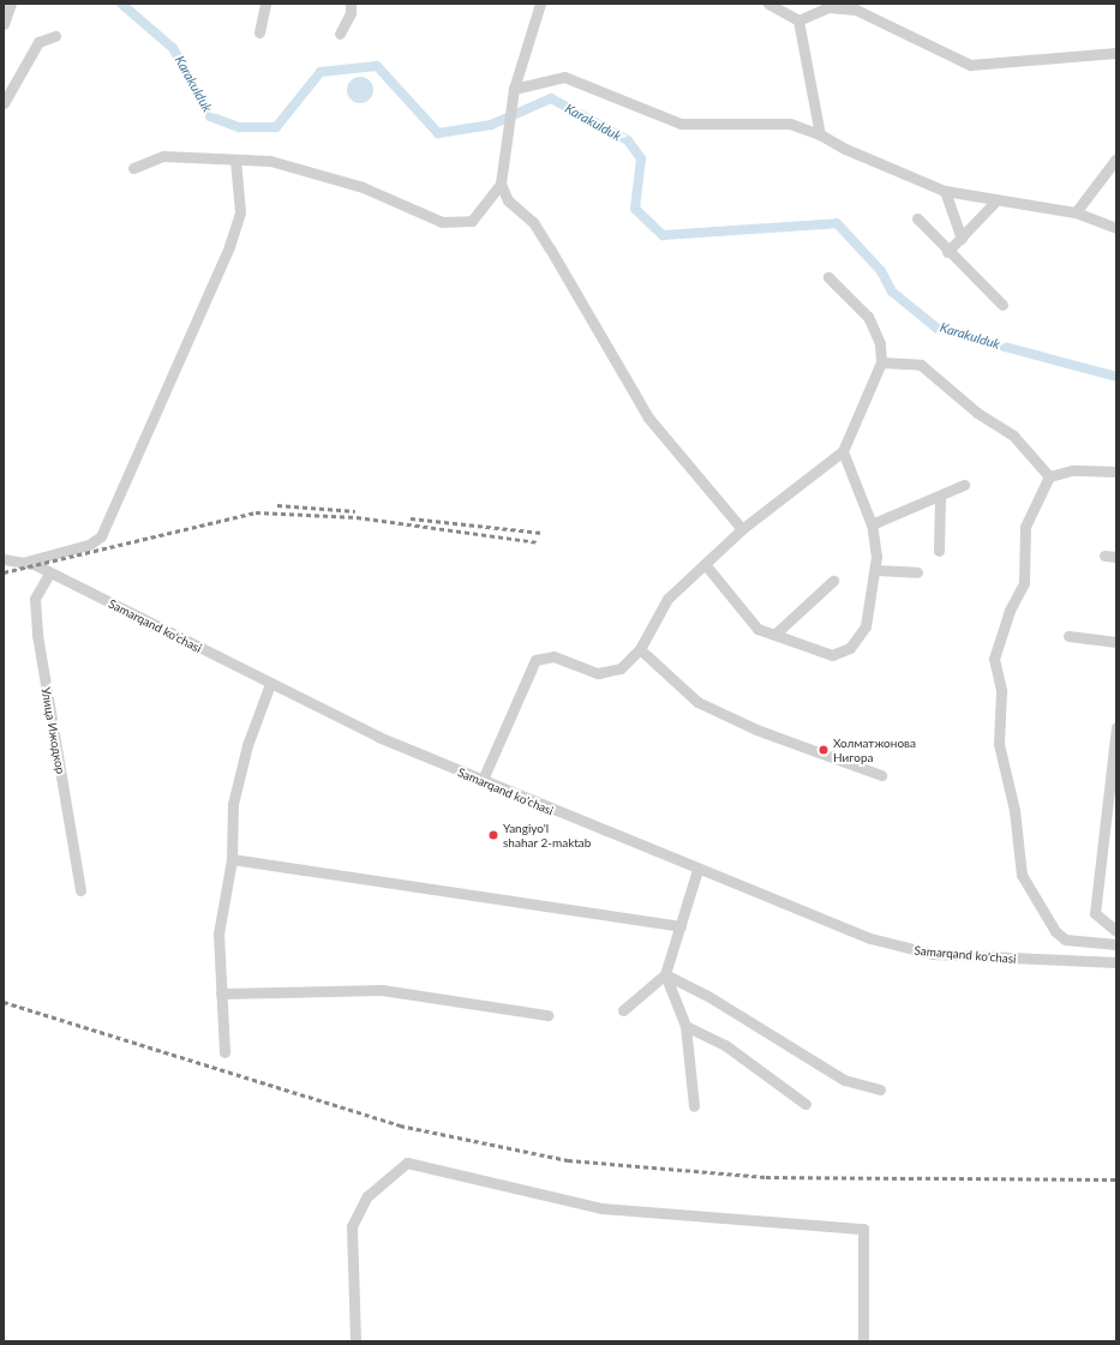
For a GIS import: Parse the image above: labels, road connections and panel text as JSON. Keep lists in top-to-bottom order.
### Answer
{
  "streets": {
    "street": ["Samarqand ko'chasi", "Улица Ижодкор"]
  },
  "crossings": [
    ["Samarqand ko'chasi", "Улица Ижодкор"]
  ],
  "water": ["Karakulduk"],
  "places": ["Холматжонова Нигора", "Yangiyo'l shahar 2-maktab"]
}
